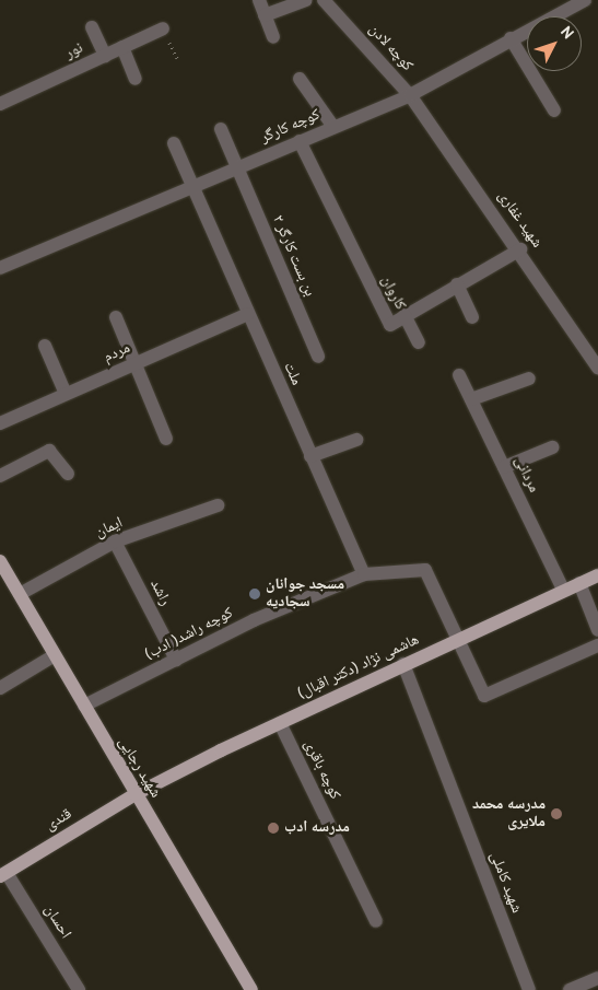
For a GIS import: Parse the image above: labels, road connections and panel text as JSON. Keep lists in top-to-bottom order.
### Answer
{
  "streets": {
    "main road": ["هاشمی نژاد (دکتر اقبال)", "شهید رجایی", "قندی"],
    "street": [
      "کوچه لادن",
      "نور",
      "کوچه کارگر",
      "شهید غفاری",
      "بن بست کارگر ۲",
      "کاروان",
      "مردم",
      "ملت",
      "مردانی",
      "ایمان",
      "راشد",
      "کوچه راشد( ادب)",
      "کوچه باقری",
      "شهید کاملی",
      "احسان"
    ]
  },
  "crossings": [
    ["کوچه لادن", "کوچه کارگر"],
    ["کوچه لادن", "شهید غفاری"],
    ["کوچه کارگر", "شهید غفاری"],
    ["کوچه کارگر", "بن بست کارگر ۲"],
    ["کوچه کارگر", "کاروان"],
    ["کوچه کارگر", "ملت"],
    ["شهید غفاری", "کاروان"],
    ["مردم", "ملت"],
    ["ملت", "کوچه راشد( ادب)"],
    ["مردانی", "هاشمی نژاد (دکتر اقبال)"],
    ["ایمان", "راشد"],
    ["ایمان", "شهید رجایی"],
    ["راشد", "کوچه راشد( ادب)"],
    ["کوچه راشد( ادب)", "هاشمی نژاد (دکتر اقبال)"],
    ["کوچه راشد( ادب)", "شهید رجایی"],
    ["هاشمی نژاد (دکتر اقبال)", "شهید رجایی"],
    ["هاشمی نژاد (دکتر اقبال)", "کوچه باقری"],
    ["هاشمی نژاد (دکتر اقبال)", "قندی"],
    ["هاشمی نژاد (دکتر اقبال)", "شهید کاملی"],
    ["شهید رجایی", "قندی"],
    ["قندی", "احسان"]
  ],
  "places": ["مسجد جوانان سجادیه", "مدرسه محمد ملایری", "مدرسه ادب"],
  "north": "top right"
}
